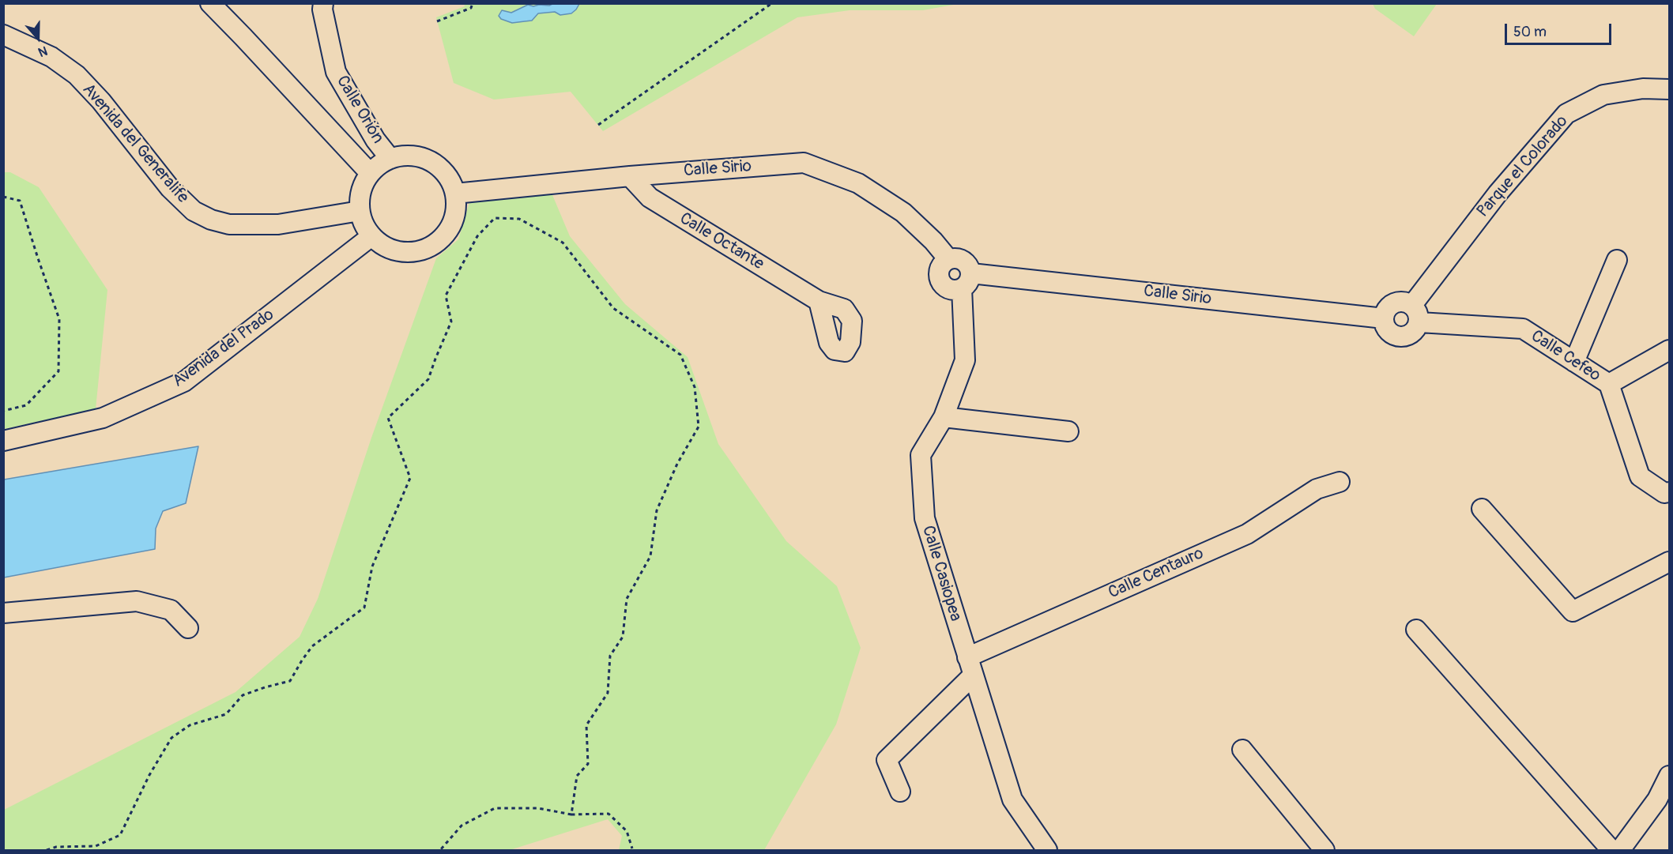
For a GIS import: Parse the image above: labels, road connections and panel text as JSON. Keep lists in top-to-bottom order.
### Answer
{
  "streets": {
    "street": [
      "Calle Orión",
      "Avenida del Generalife",
      "Parque el Colorado",
      "Calle Sirio",
      "Calle Octante",
      "Avenida del Prado",
      "Calle Cefeo",
      "Calle Casiopea",
      "Calle Centauro"
    ]
  },
  "crossings": [
    ["Calle Orión", "Avenida del Generalife"],
    ["Calle Orión", "Calle Sirio"],
    ["Calle Orión", "Avenida del Prado"],
    ["Avenida del Generalife", "Calle Sirio"],
    ["Avenida del Generalife", "Avenida del Prado"],
    ["Parque el Colorado", "Calle Sirio"],
    ["Parque el Colorado", "Calle Cefeo"],
    ["Calle Sirio", "Calle Octante"],
    ["Calle Sirio", "Avenida del Prado"],
    ["Calle Sirio", "Calle Cefeo"],
    ["Calle Sirio", "Calle Casiopea"],
    ["Calle Casiopea", "Calle Centauro"]
  ],
  "scale_bar": "50 m",
  "north": "bottom"
}
